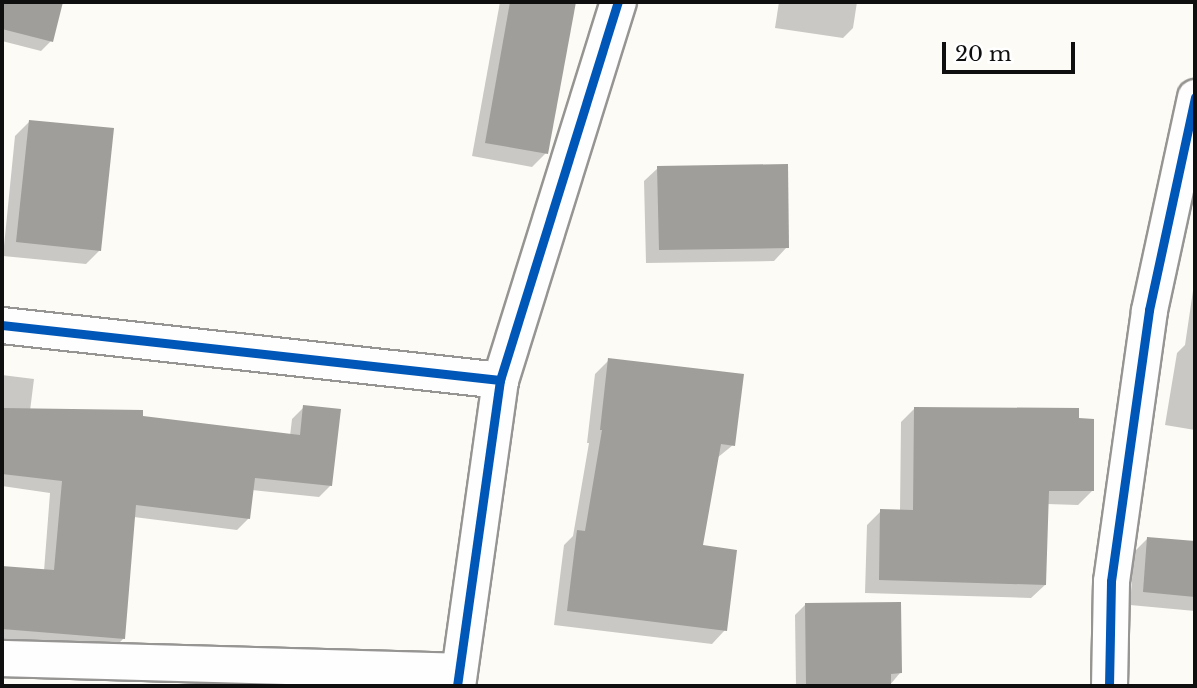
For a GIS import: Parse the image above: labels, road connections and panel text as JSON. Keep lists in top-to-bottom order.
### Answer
{
  "scale_bar": "20 m"
}
